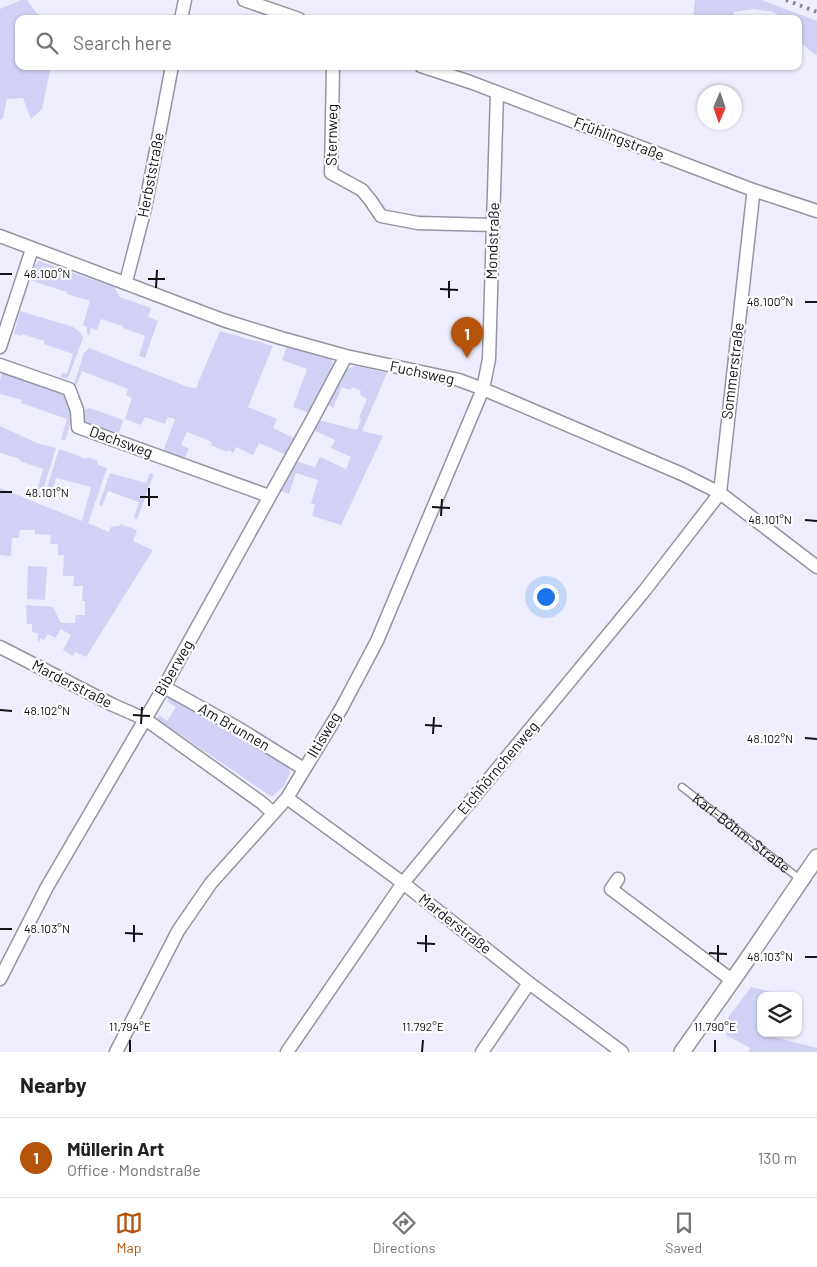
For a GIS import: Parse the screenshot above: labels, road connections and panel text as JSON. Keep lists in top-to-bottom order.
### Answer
{
  "streets": {
    "street": [
      "Sternweg",
      "Frühlingstraße",
      "Herbststraße",
      "Mondstraße",
      "Sommerstraße",
      "Fuchsweg",
      "Dachsweg",
      "Biberweg",
      "Marderstraße",
      "Am Brunnen",
      "Iltisweg",
      "Eichhörnchenweg",
      "Karl-Böhm-Straße"
    ]
  },
  "crossings": [
    ["Sternweg", "Mondstraße"],
    ["Frühlingstraße", "Mondstraße"],
    ["Frühlingstraße", "Sommerstraße"],
    ["Herbststraße", "Fuchsweg"],
    ["Mondstraße", "Fuchsweg"],
    ["Mondstraße", "Iltisweg"],
    ["Sommerstraße", "Fuchsweg"],
    ["Sommerstraße", "Eichhörnchenweg"],
    ["Fuchsweg", "Biberweg"],
    ["Fuchsweg", "Iltisweg"],
    ["Fuchsweg", "Eichhörnchenweg"],
    ["Dachsweg", "Biberweg"],
    ["Biberweg", "Marderstraße"],
    ["Biberweg", "Am Brunnen"],
    ["Marderstraße", "Iltisweg"],
    ["Marderstraße", "Eichhörnchenweg"],
    ["Am Brunnen", "Iltisweg"]
  ],
  "north": "bottom",
  "page": {
    "search": "Search here",
    "pins": "1",
    "heading": "Nearby",
    "list": [
      {
        "mark": "1",
        "name": "Müllerin Art",
        "note": "Office · Mondstraße",
        "value": "130 m"
      }
    ],
    "nav": ["Map", "Directions", "Saved"]
  },
  "coordinates": [
    "48.100°N",
    "48.101°N",
    "48.102°N",
    "48.103°N",
    "11.794°E",
    "11.792°E",
    "11.790°E"
  ]
}
